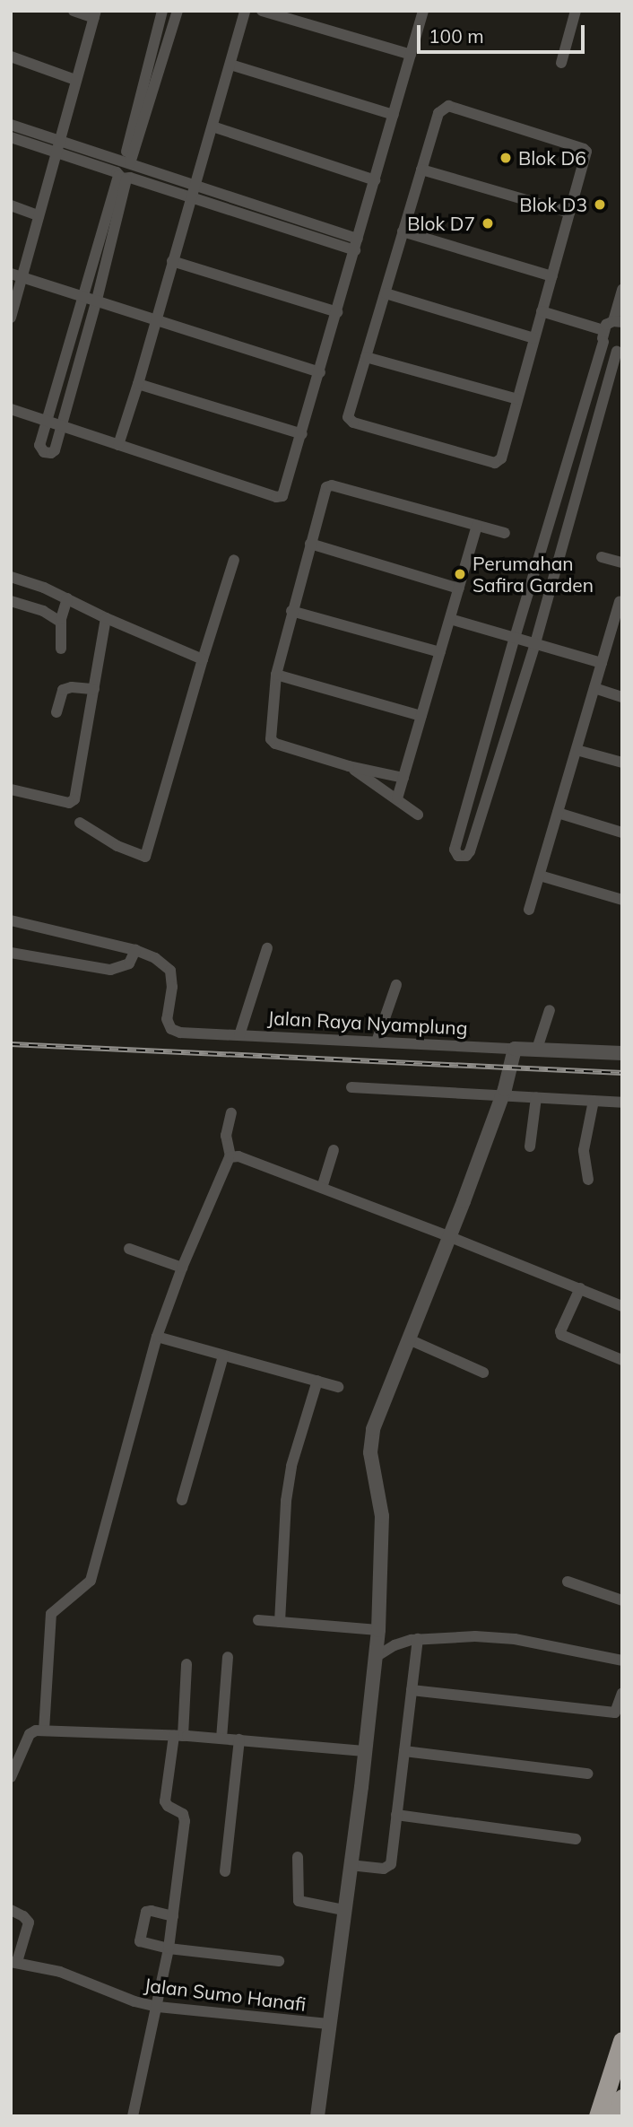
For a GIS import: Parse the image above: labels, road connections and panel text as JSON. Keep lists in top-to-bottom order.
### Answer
{
  "streets": {
    "street": ["Jalan Raya Nyamplung", "Jalan Sumo Hanafi"]
  },
  "places": [
    "Blok D6",
    "Blok D3",
    "Blok D7",
    "Perumahan Safira Garden"
  ],
  "scale_bar": "100 m"
}
